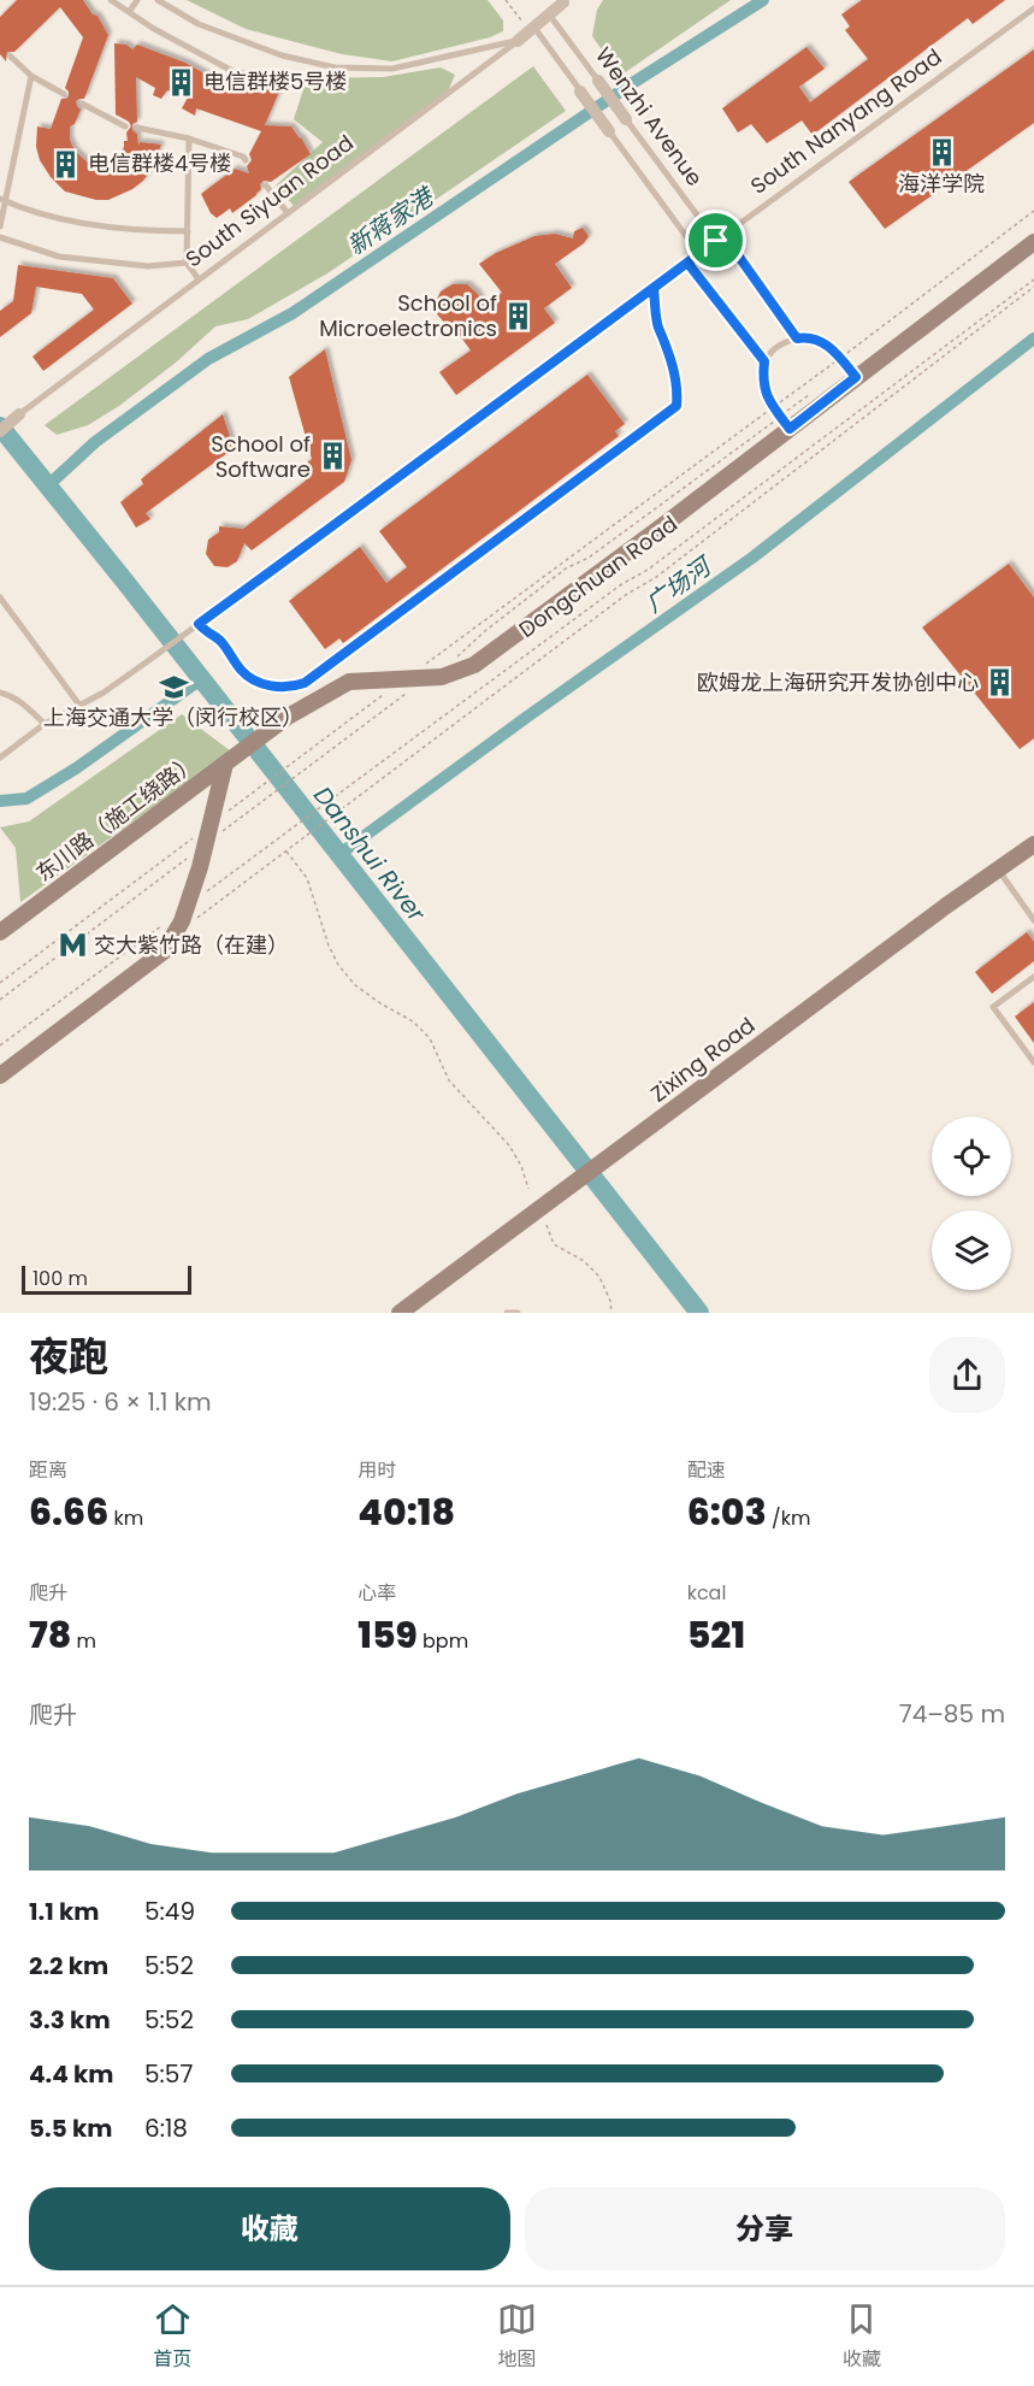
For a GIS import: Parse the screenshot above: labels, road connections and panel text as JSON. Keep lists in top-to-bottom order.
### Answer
{
  "streets": {
    "main road": ["Dongchuan Road", "东川路（施工绕路）", "Zixing Road"],
    "street": ["Wenzhi Avenue", "South Nanyang Road", "South Siyuan Road"]
  },
  "crossings": [
    ["Wenzhi Avenue", "South Nanyang Road"],
    ["Wenzhi Avenue", "South Siyuan Road"],
    ["Dongchuan Road", "东川路（施工绕路）"]
  ],
  "water": ["新蒋家港", "广场河", "Danshui River"],
  "places": {
    "building": [
      "电信群楼5号楼",
      "海洋学院",
      "电信群楼4号楼",
      "School of Microelectronics",
      "School of Software",
      "欧姆龙上海研究开发协创中心"
    ],
    "school or university": ["上海交通大学（闵行校区）"],
    "metro station": ["交大紫竹路（在建）"]
  },
  "scale_bar": "100 m",
  "page": {
    "scale": "100 m",
    "heading": ["夜跑", "19:25 · 6 × 1.1 km"],
    "stats": [
      ["距离", "6.66 km"],
      ["用时", "40:18"],
      ["配速", "6:03 /km"],
      ["爬升", "78 m"],
      ["心率", "159 bpm"],
      ["kcal", "521"]
    ],
    "chart": ["爬升", "74–85 m"],
    "list": [
      {
        "name": "1.1 km",
        "note": "5:49"
      },
      {
        "name": "2.2 km",
        "note": "5:52"
      },
      {
        "name": "3.3 km",
        "note": "5:52"
      },
      {
        "name": "4.4 km",
        "note": "5:57"
      },
      {
        "name": "5.5 km",
        "note": "6:18"
      }
    ],
    "buttons": ["收藏", "分享"],
    "tabs": ["首页", "地图", "收藏"]
  }
}
